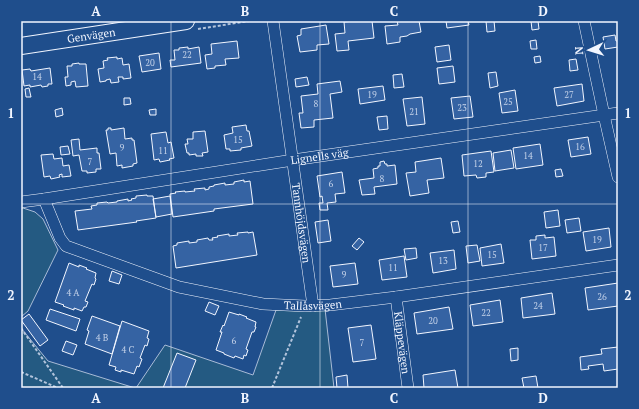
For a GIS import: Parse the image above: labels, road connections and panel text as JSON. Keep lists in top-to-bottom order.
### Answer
{
  "streets": {
    "street": [
      "Genvägen",
      "Lignells väg",
      "Tannhöjdsvägen",
      "Tallåsvägen",
      "Kläppevägen"
    ]
  },
  "crossings": [
    ["Lignells väg", "Tannhöjdsvägen"],
    ["Lignells väg", "Tallåsvägen"],
    ["Tannhöjdsvägen", "Tallåsvägen"],
    ["Tallåsvägen", "Kläppevägen"]
  ],
  "house_numbers": [
    "22",
    "20",
    "14",
    "19",
    "27",
    "25",
    "8",
    "23",
    "21",
    "15",
    "16",
    "9",
    "11",
    "14",
    "7",
    "12",
    "8",
    "6",
    "19",
    "17",
    "15",
    "13",
    "11",
    "9",
    "4 A",
    "26",
    "24",
    "22",
    "20",
    "4 B",
    "6",
    "7",
    "4 C"
  ],
  "north": "left",
  "grid": {
    "columns": [
      "A",
      "B",
      "C",
      "D"
    ],
    "rows": ["1", "2"]
  }
}
